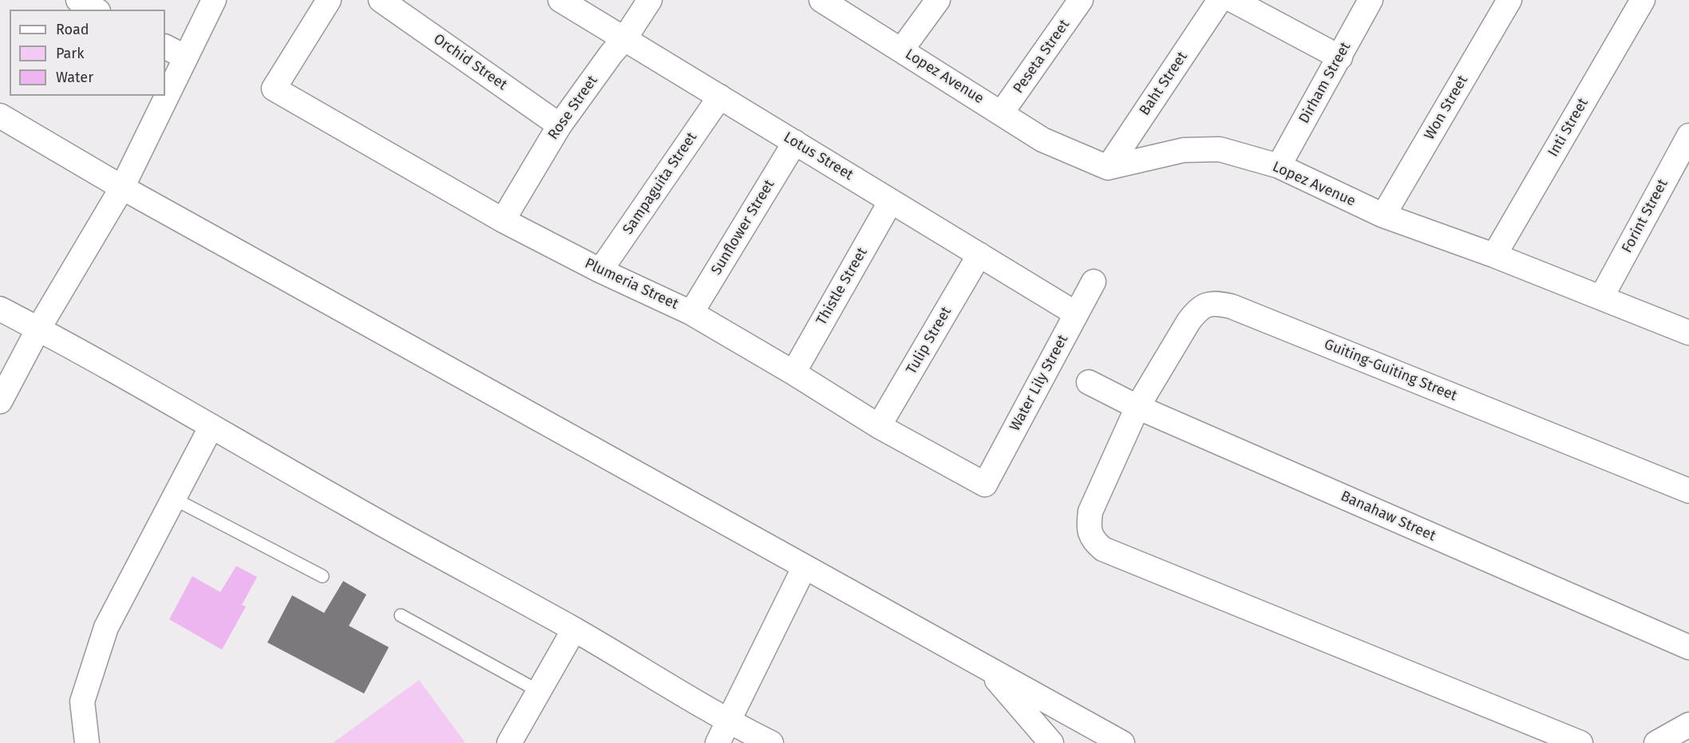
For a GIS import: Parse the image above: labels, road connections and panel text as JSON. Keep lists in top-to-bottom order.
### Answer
{
  "streets": {
    "street": [
      "Peseta Street",
      "Orchid Street",
      "Lopez Avenue",
      "Dirham Street",
      "Baht Street",
      "Rose Street",
      "Won Street",
      "Inti Street",
      "Lotus Street",
      "Sampaguita Street",
      "Forint Street",
      "Sunflower Street",
      "Plumeria Street",
      "Thistle Street",
      "Tulip Street",
      "Guiting-Guiting Street",
      "Water Lily Street",
      "Banahaw Street"
    ]
  },
  "crossings": [
    ["Peseta Street", "Lopez Avenue"],
    ["Orchid Street", "Rose Street"],
    ["Lopez Avenue", "Dirham Street"],
    ["Lopez Avenue", "Baht Street"],
    ["Lopez Avenue", "Won Street"],
    ["Lopez Avenue", "Inti Street"],
    ["Lopez Avenue", "Forint Street"],
    ["Rose Street", "Lotus Street"],
    ["Rose Street", "Plumeria Street"],
    ["Lotus Street", "Sampaguita Street"],
    ["Lotus Street", "Sunflower Street"],
    ["Lotus Street", "Thistle Street"],
    ["Lotus Street", "Tulip Street"],
    ["Lotus Street", "Water Lily Street"],
    ["Sampaguita Street", "Plumeria Street"],
    ["Sunflower Street", "Plumeria Street"],
    ["Plumeria Street", "Thistle Street"],
    ["Plumeria Street", "Tulip Street"],
    ["Plumeria Street", "Water Lily Street"],
    ["Guiting-Guiting Street", "Banahaw Street"]
  ],
  "legend": ["Road", "Park", "Water"]
}
